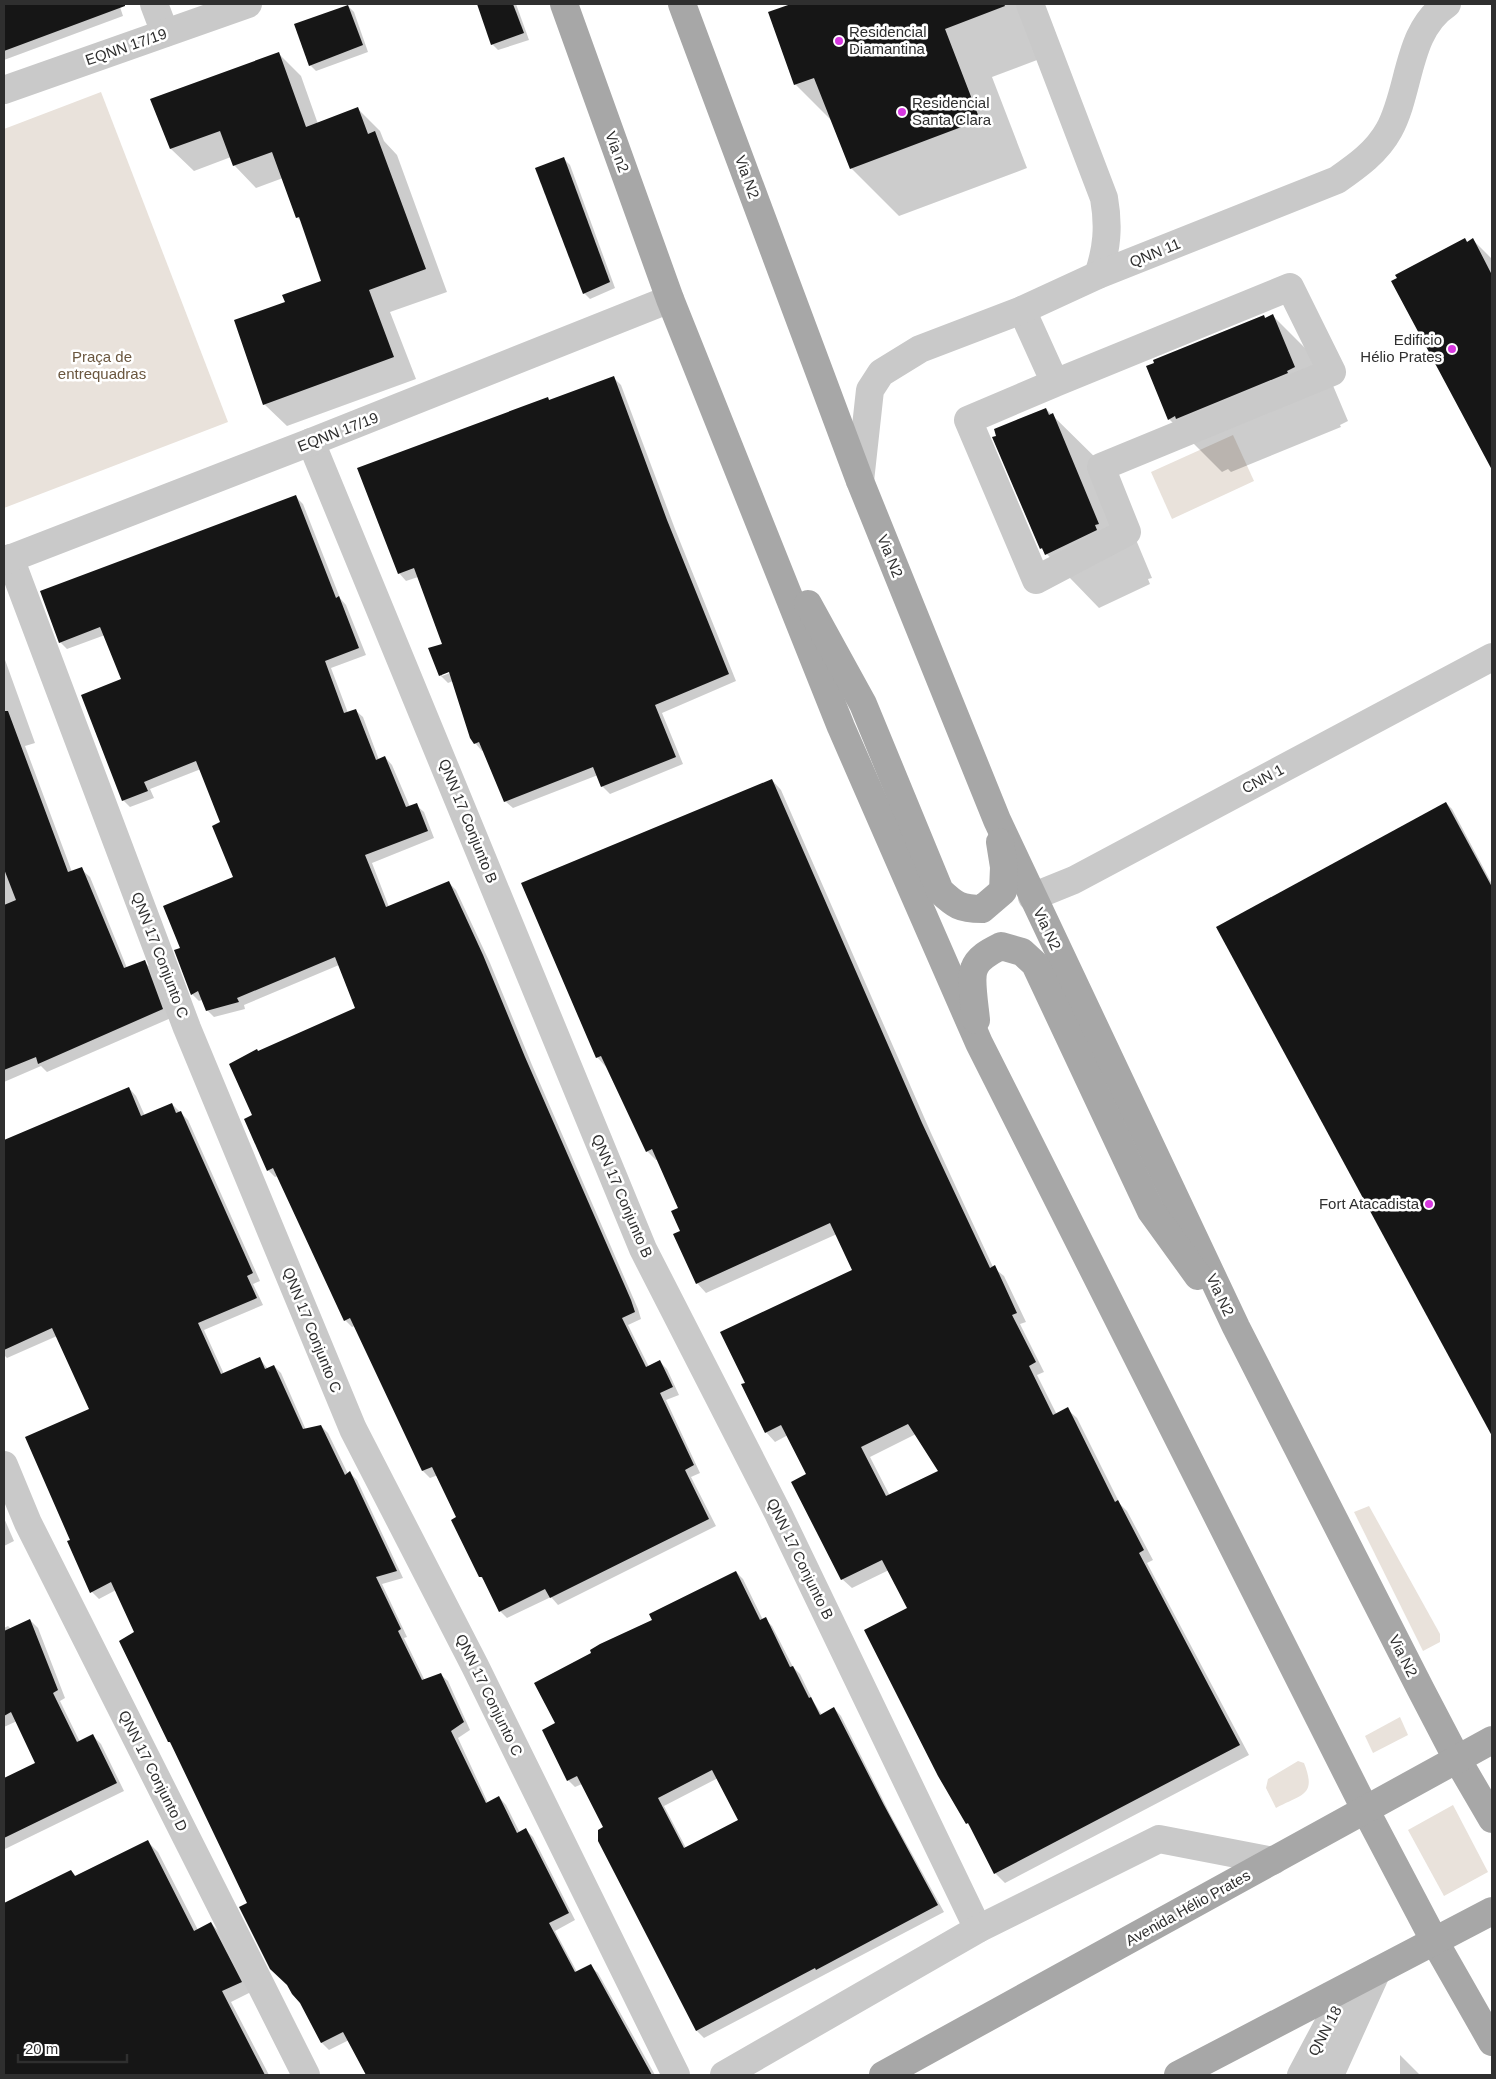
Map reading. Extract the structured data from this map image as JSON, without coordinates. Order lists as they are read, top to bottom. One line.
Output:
{"streets":{"main road":["Via n2","Via N2","Avenida Hélio Prates"],"street":["EQNN 17/19","QNN 11","CNN 1","QNN 17 Conjunto B","QNN 17 Conjunto C","QNN 17 Conjunto D","QNN 18"]},"crossings":[["EQNN 17/19","Via n2"],["EQNN 17/19","QNN 17 Conjunto B"],["EQNN 17/19","QNN 17 Conjunto C"],["Via N2","QNN 11"],["Via N2","CNN 1"],["Via N2","Avenida Hélio Prates"]],"parks":["Praça de entrequadras"],"places":["Residencial Diamantina","Residencial Santa Clara","Edificio Hélio Prates","Fort Atacadista"],"scale_bar":"20 m"}
